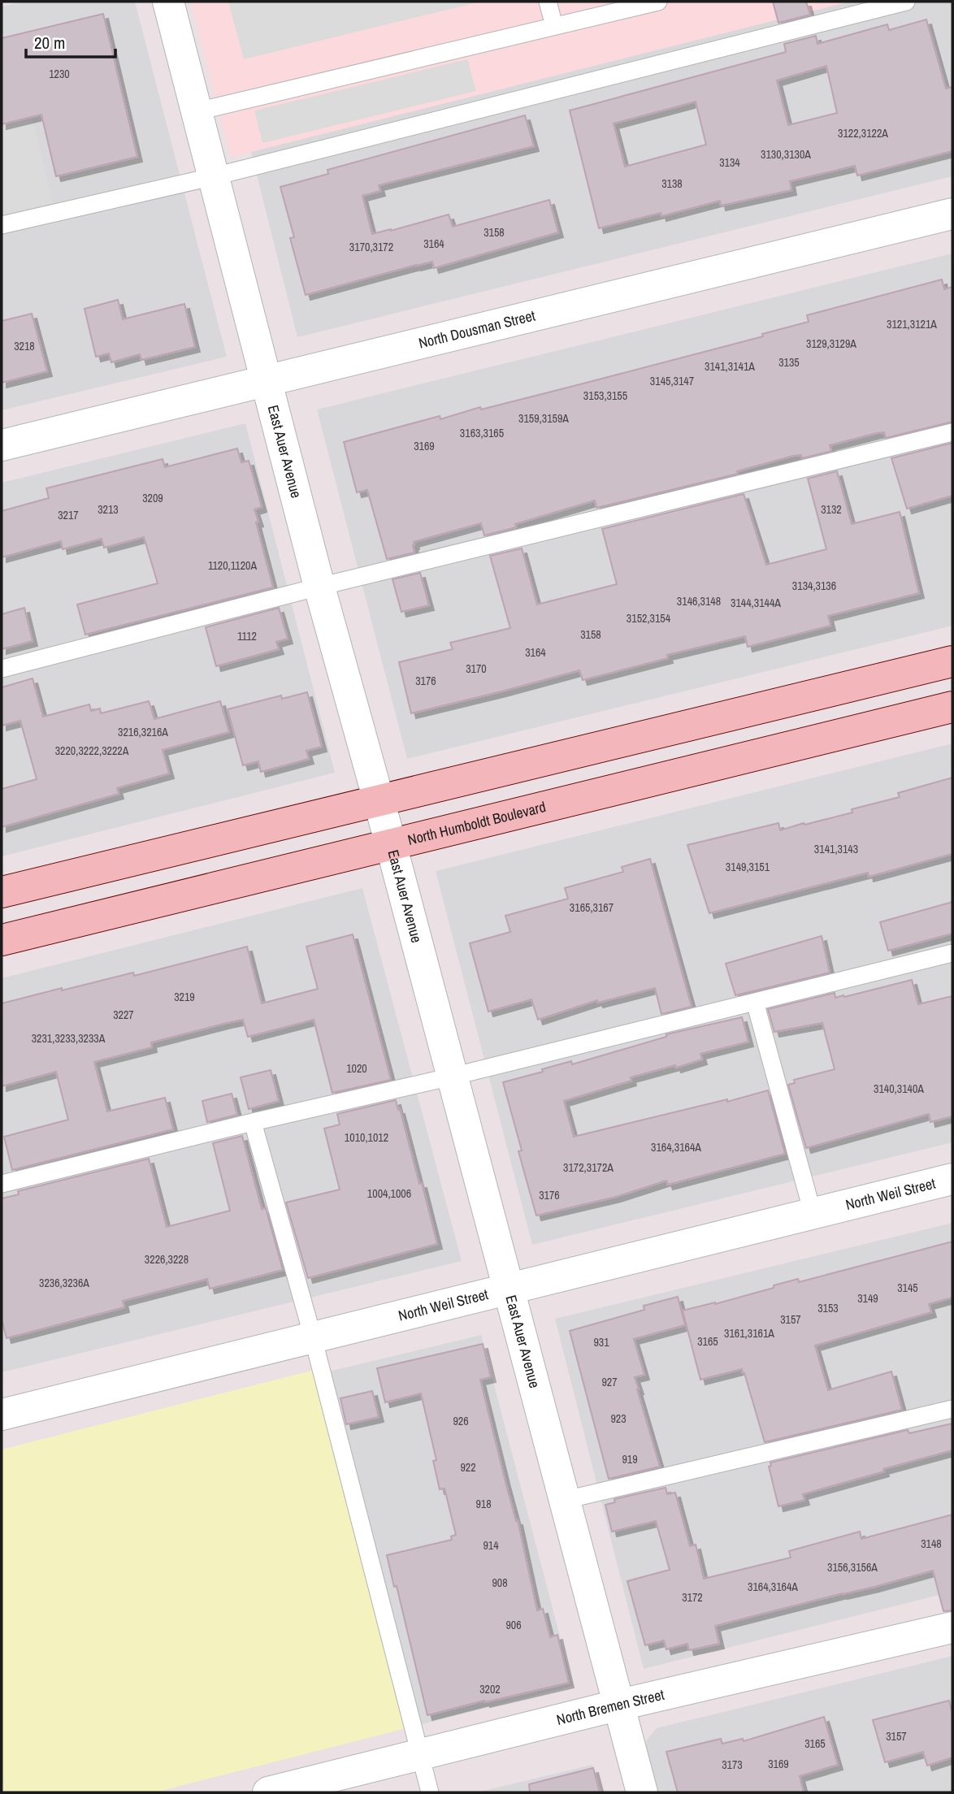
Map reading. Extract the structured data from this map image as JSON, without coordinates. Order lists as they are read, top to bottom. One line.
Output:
{"streets":{"main road":["North Humboldt Boulevard"],"street":["North Dousman Street","East Auer Avenue","North Weil Street","North Bremen Street"]},"crossings":[["North Dousman Street","East Auer Avenue"],["East Auer Avenue","North Humboldt Boulevard"],["East Auer Avenue","North Weil Street"],["East Auer Avenue","North Bremen Street"]],"house_numbers":["1230","3122,3122A","3130,3130A","3134","3138","3158","3164","3170,3172","3121,3121A","3129,3129A","3218","3135","3141,3141A","3145,3147","3153,3155","3159,3159A","3163,3165","3169","3209","3213","3132","3217","1120,1120A","3134,3136","3146,3148","3144,3144A","3152,3154","3158","1112","3164","3170","3176","3216,3216A","3220,3222,3222A","3141,3143","3149,3151","3165,3167","3219","3227","3231,3233,3233A","1020","3140,3140A","1010,1012","3164,3164A","3172,3172A","1004,1006","3176","3226,3228","3236,3236A","3145","3149","3153","3157","3161,3161A","3165","931","927","923","926","919","922","918","3148","914","3156,3156A","908","3164,3164A","3172","906","3202","3157","3165","3169","3173"],"scale_bar":"20 m"}
